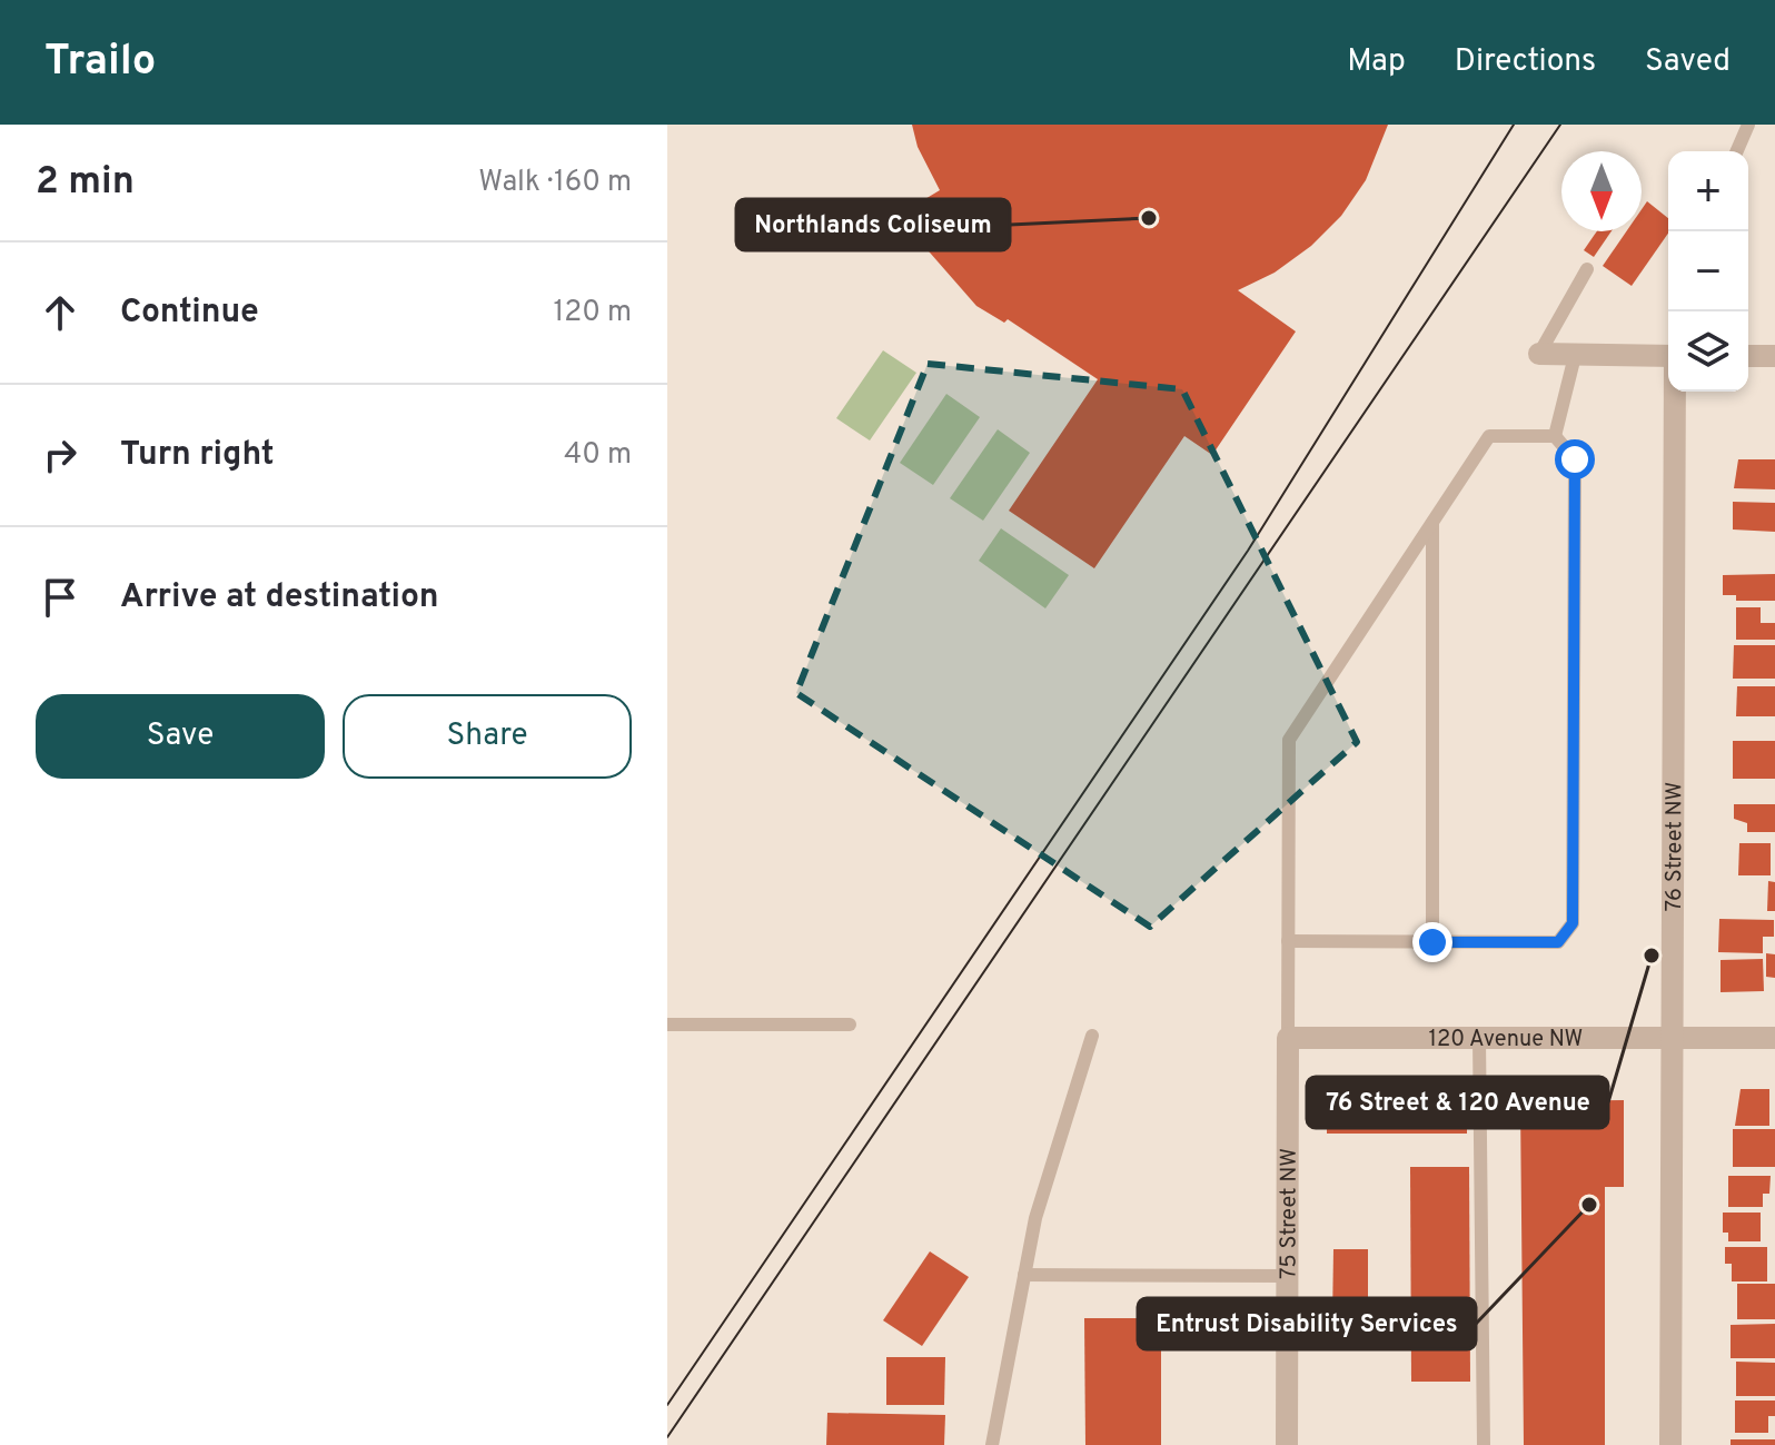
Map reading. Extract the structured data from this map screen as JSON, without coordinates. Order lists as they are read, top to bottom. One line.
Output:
{"streets":{"street":["76 Street NW","120 Avenue NW","75 Street NW"]},"crossings":[["76 Street NW","120 Avenue NW"],["120 Avenue NW","75 Street NW"]],"places":["Northlands Coliseum","76 Street & 120 Avenue","Entrust Disability Services"],"north":"bottom","page":{"header":"Trailo","nav":["Map","Directions","Saved"],"heading":["2 min","Walk · 160 m"],"map_buttons":["+","−"],"list":[["Continue","120 m"],["Turn right","40 m"],"Arrive at destination"],"buttons":["Save","Share"]}}
